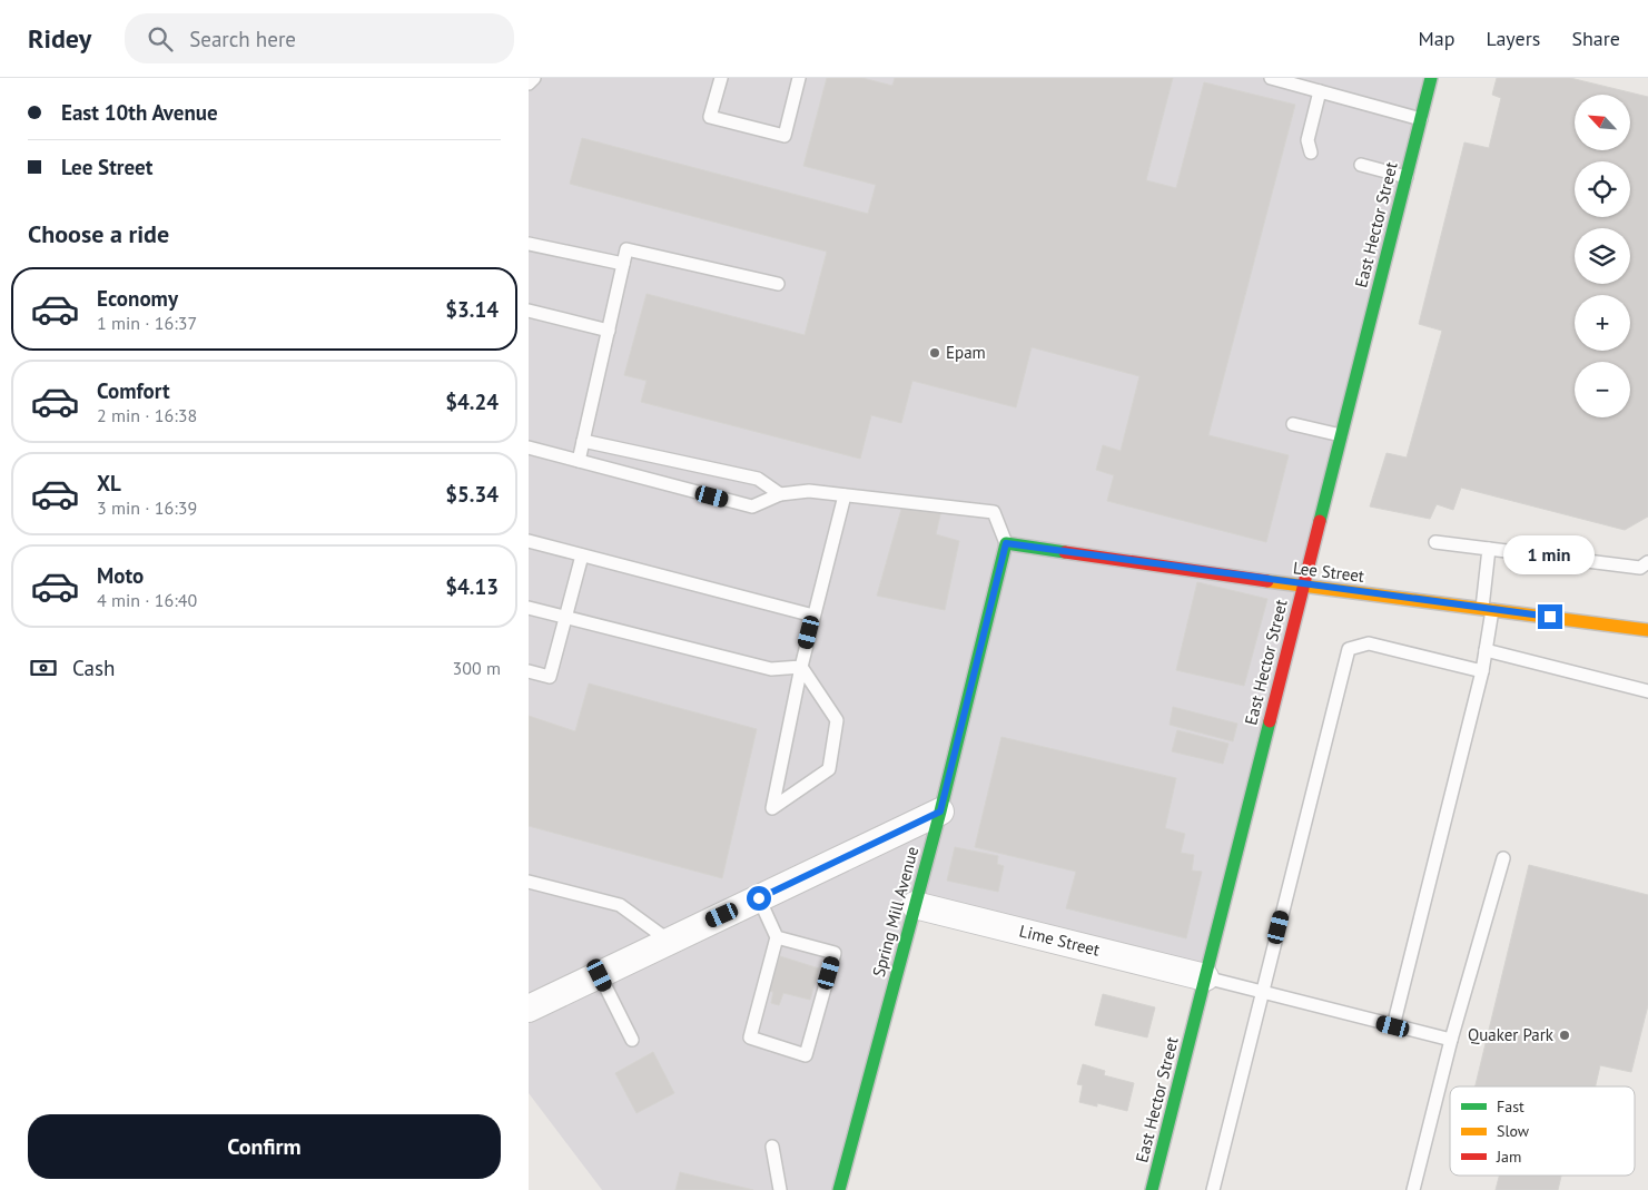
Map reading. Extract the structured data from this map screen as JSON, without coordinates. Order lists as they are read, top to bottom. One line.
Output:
{"streets":{"street":["East Hector Street","Lee Street","Spring Mill Avenue","Lime Street"]},"crossings":[["East Hector Street","Lee Street"],["East Hector Street","Lime Street"],["Lee Street","Spring Mill Avenue"],["Spring Mill Avenue","Lime Street"]],"places":["Epam","Quaker Park"],"legend":["Fast","Slow","Jam"],"north":"top left","page":{"header":"Ridey","search":"Search here","nav":["Map","Layers","Share"],"banner":["East 10th Avenue","Lee Street"],"map_buttons":["+","−"],"heading":"Choose a ride","list":[{"name":"Economy","note":"1 min · 16:37","value":"$3.14"},{"name":"Comfort","note":"2 min · 16:38","value":"$4.24"},{"name":"XL","note":"3 min · 16:39","value":"$5.34"},{"name":"Moto","note":"4 min · 16:40","value":"$4.13"}],"bubble":"1 min","pay":["Cash","300 m"],"buttons":"Confirm"}}
